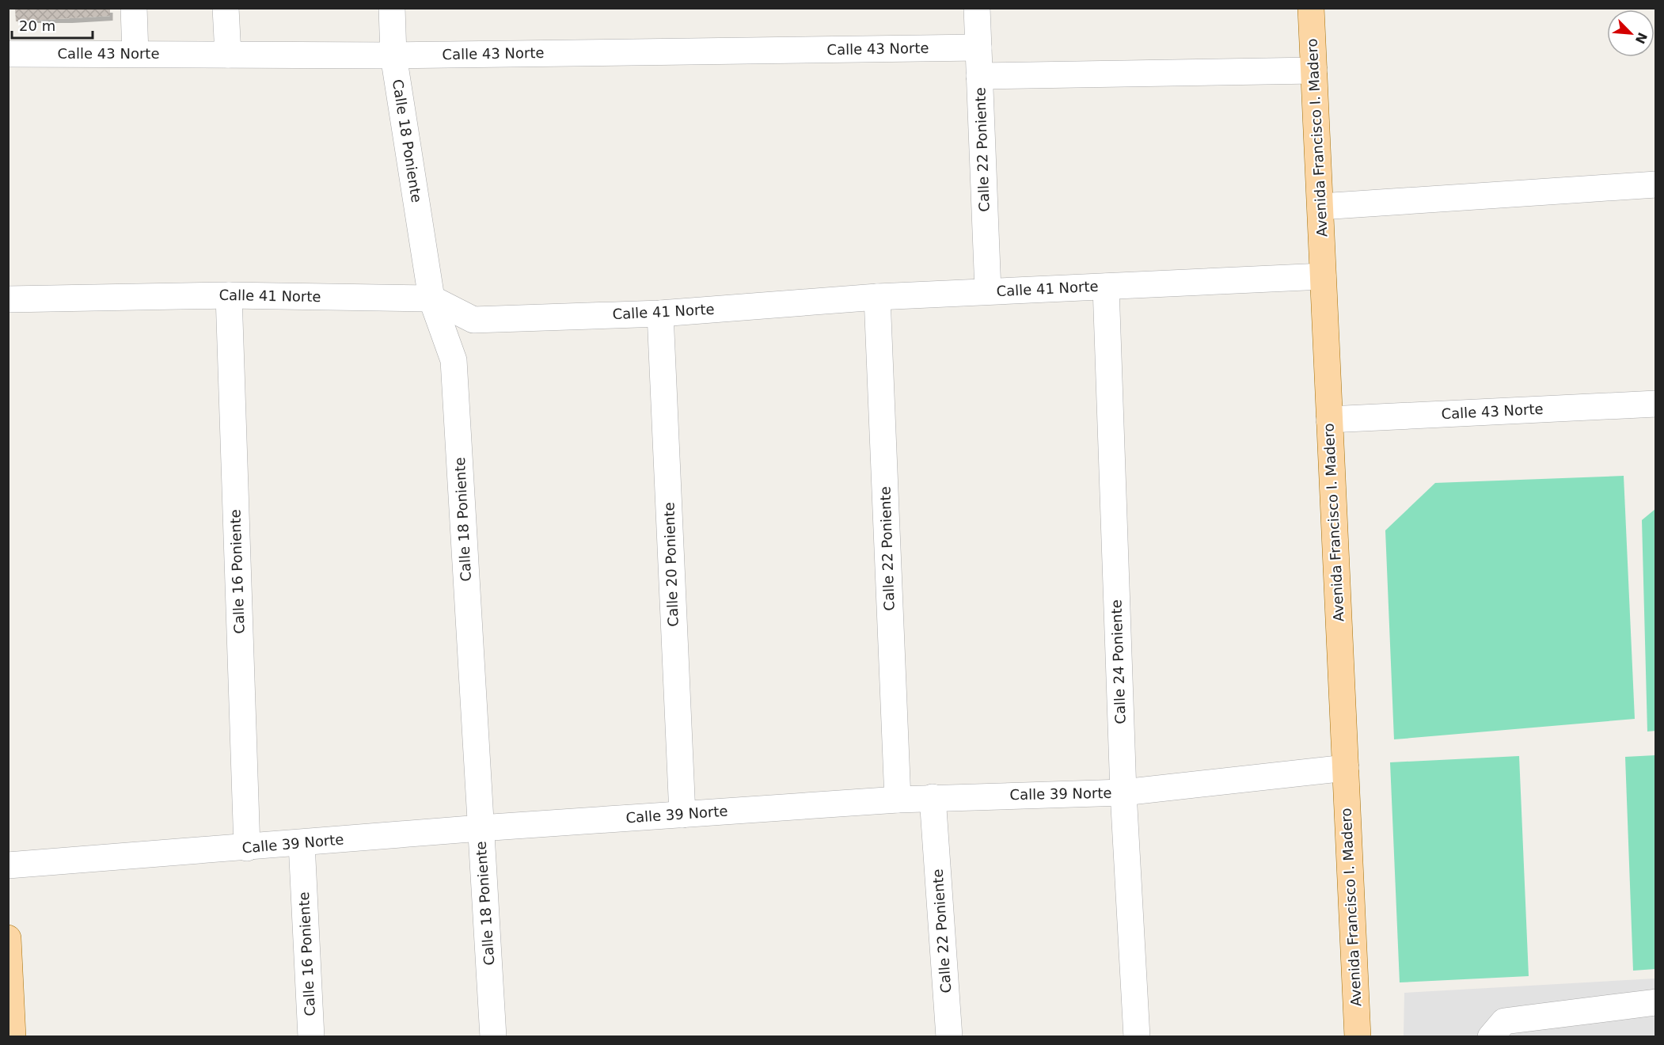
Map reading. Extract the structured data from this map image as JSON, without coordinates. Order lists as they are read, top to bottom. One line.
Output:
{"streets":{"main road":["Avenida Francisco I. Madero"],"street":["Calle 43 Norte","Calle 18 Poniente","Calle 22 Poniente","Calle 41 Norte","Calle 20 Poniente","Calle 16 Poniente","Calle 24 Poniente","Calle 39 Norte"]},"crossings":[["Calle 43 Norte","Avenida Francisco I. Madero"],["Calle 43 Norte","Calle 18 Poniente"],["Calle 43 Norte","Calle 22 Poniente"],["Avenida Francisco I. Madero","Calle 41 Norte"],["Avenida Francisco I. Madero","Calle 39 Norte"],["Calle 18 Poniente","Calle 41 Norte"],["Calle 18 Poniente","Calle 39 Norte"],["Calle 22 Poniente","Calle 41 Norte"],["Calle 22 Poniente","Calle 39 Norte"],["Calle 41 Norte","Calle 20 Poniente"],["Calle 41 Norte","Calle 16 Poniente"],["Calle 41 Norte","Calle 24 Poniente"],["Calle 20 Poniente","Calle 39 Norte"],["Calle 16 Poniente","Calle 39 Norte"],["Calle 24 Poniente","Calle 39 Norte"]],"scale_bar":"20 m","north":"bottom right"}
